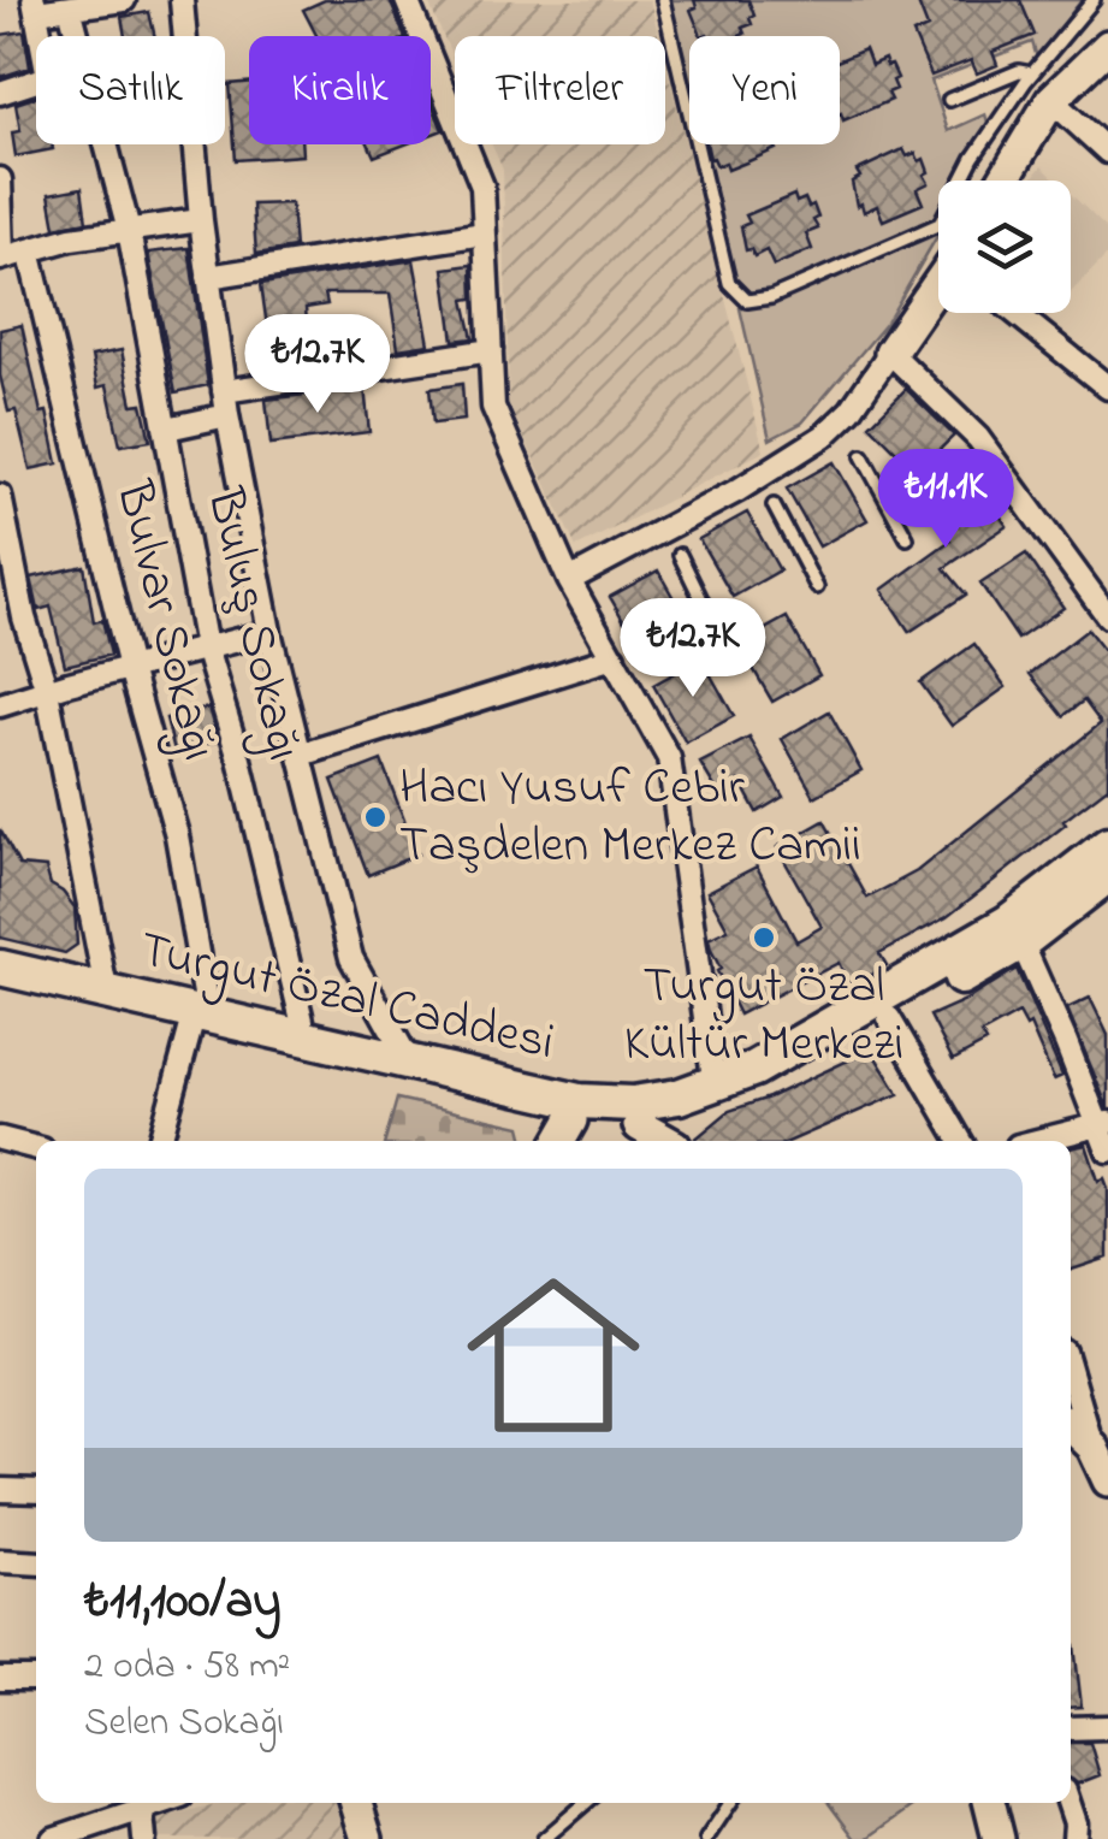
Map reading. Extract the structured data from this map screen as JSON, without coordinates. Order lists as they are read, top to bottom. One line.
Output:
{"streets":{"main road":["Turgut Özal Caddesi"],"street":["Bulvar Sokağı","Buluş Sokağı"]},"crossings":[["Bulvar Sokağı","Turgut Özal Caddesi"],["Buluş Sokağı","Turgut Özal Caddesi"]],"places":["Hacı Yusuf Cebir Taşdelen Merkez Camii","Turgut Özal Kültür Merkezi"],"page":{"chip":["Satılık","Kiralık","Filtreler","Yeni"],"price":["₺12.7K","₺11.1K","₺12.7K"],"list":[{"name":"₺11,100/ay","note":"2 oda · 58 m² · Selen Sokağı"}]}}
